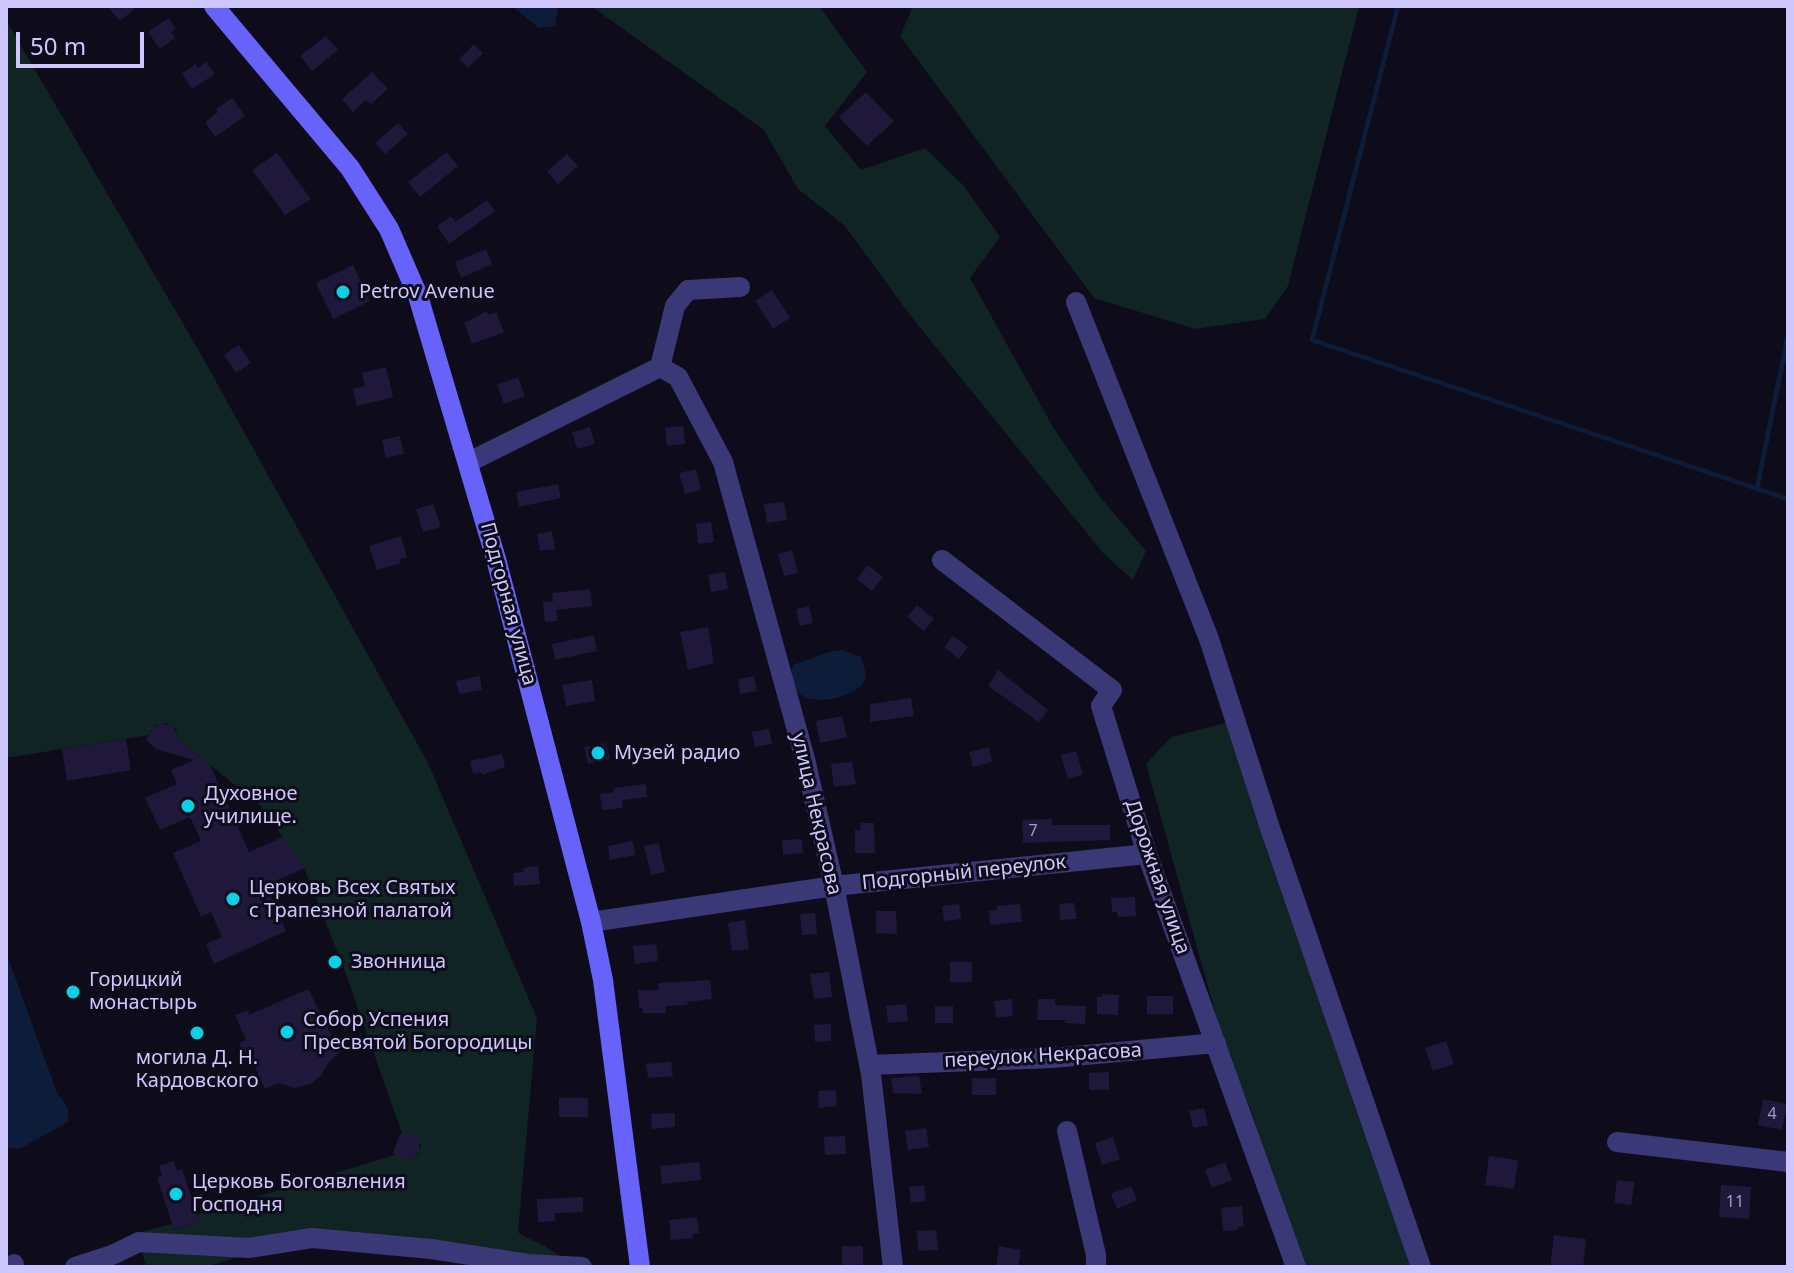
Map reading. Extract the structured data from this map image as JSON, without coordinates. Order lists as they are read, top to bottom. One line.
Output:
{"streets":{"main road":["Подгорная улица"],"street":["улица Некрасова","Подгорный переулок","Дорожная улица","переулок Некрасова"]},"crossings":[["Подгорная улица","Подгорный переулок"],["улица Некрасова","Подгорный переулок"],["улица Некрасова","переулок Некрасова"],["Подгорный переулок","Дорожная улица"],["Дорожная улица","переулок Некрасова"]],"places":["Petrov Avenue","Музей радио","Духовное училище.","Церковь Всех Святых с Трапезной палатой","Звонница","Горицкий монастырь","Собор Успения Пресвятой Богородицы","могила Д. Н. Кардовского","Церковь Богоявления Господня"],"house_numbers":["7","4","11"],"scale_bar":"50 m"}
